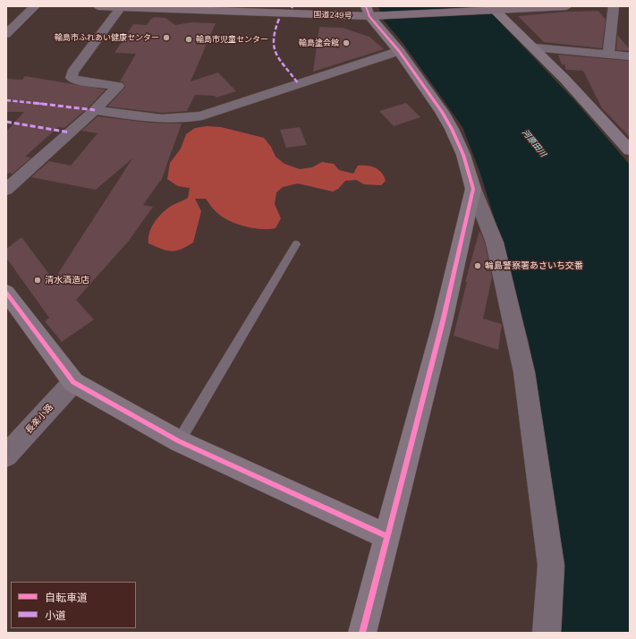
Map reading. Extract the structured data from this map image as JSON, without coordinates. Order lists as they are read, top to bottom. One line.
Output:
{"streets":{"highway":["国道249号"],"street":["長楽小路"]},"water":["河原田川"],"places":["輪島市ふれあい健康センター","輪島市児童センター","輪島塗会館","輪島警察署あさいち交番","清水酒造店"],"legend":["自転車道","小道"]}
